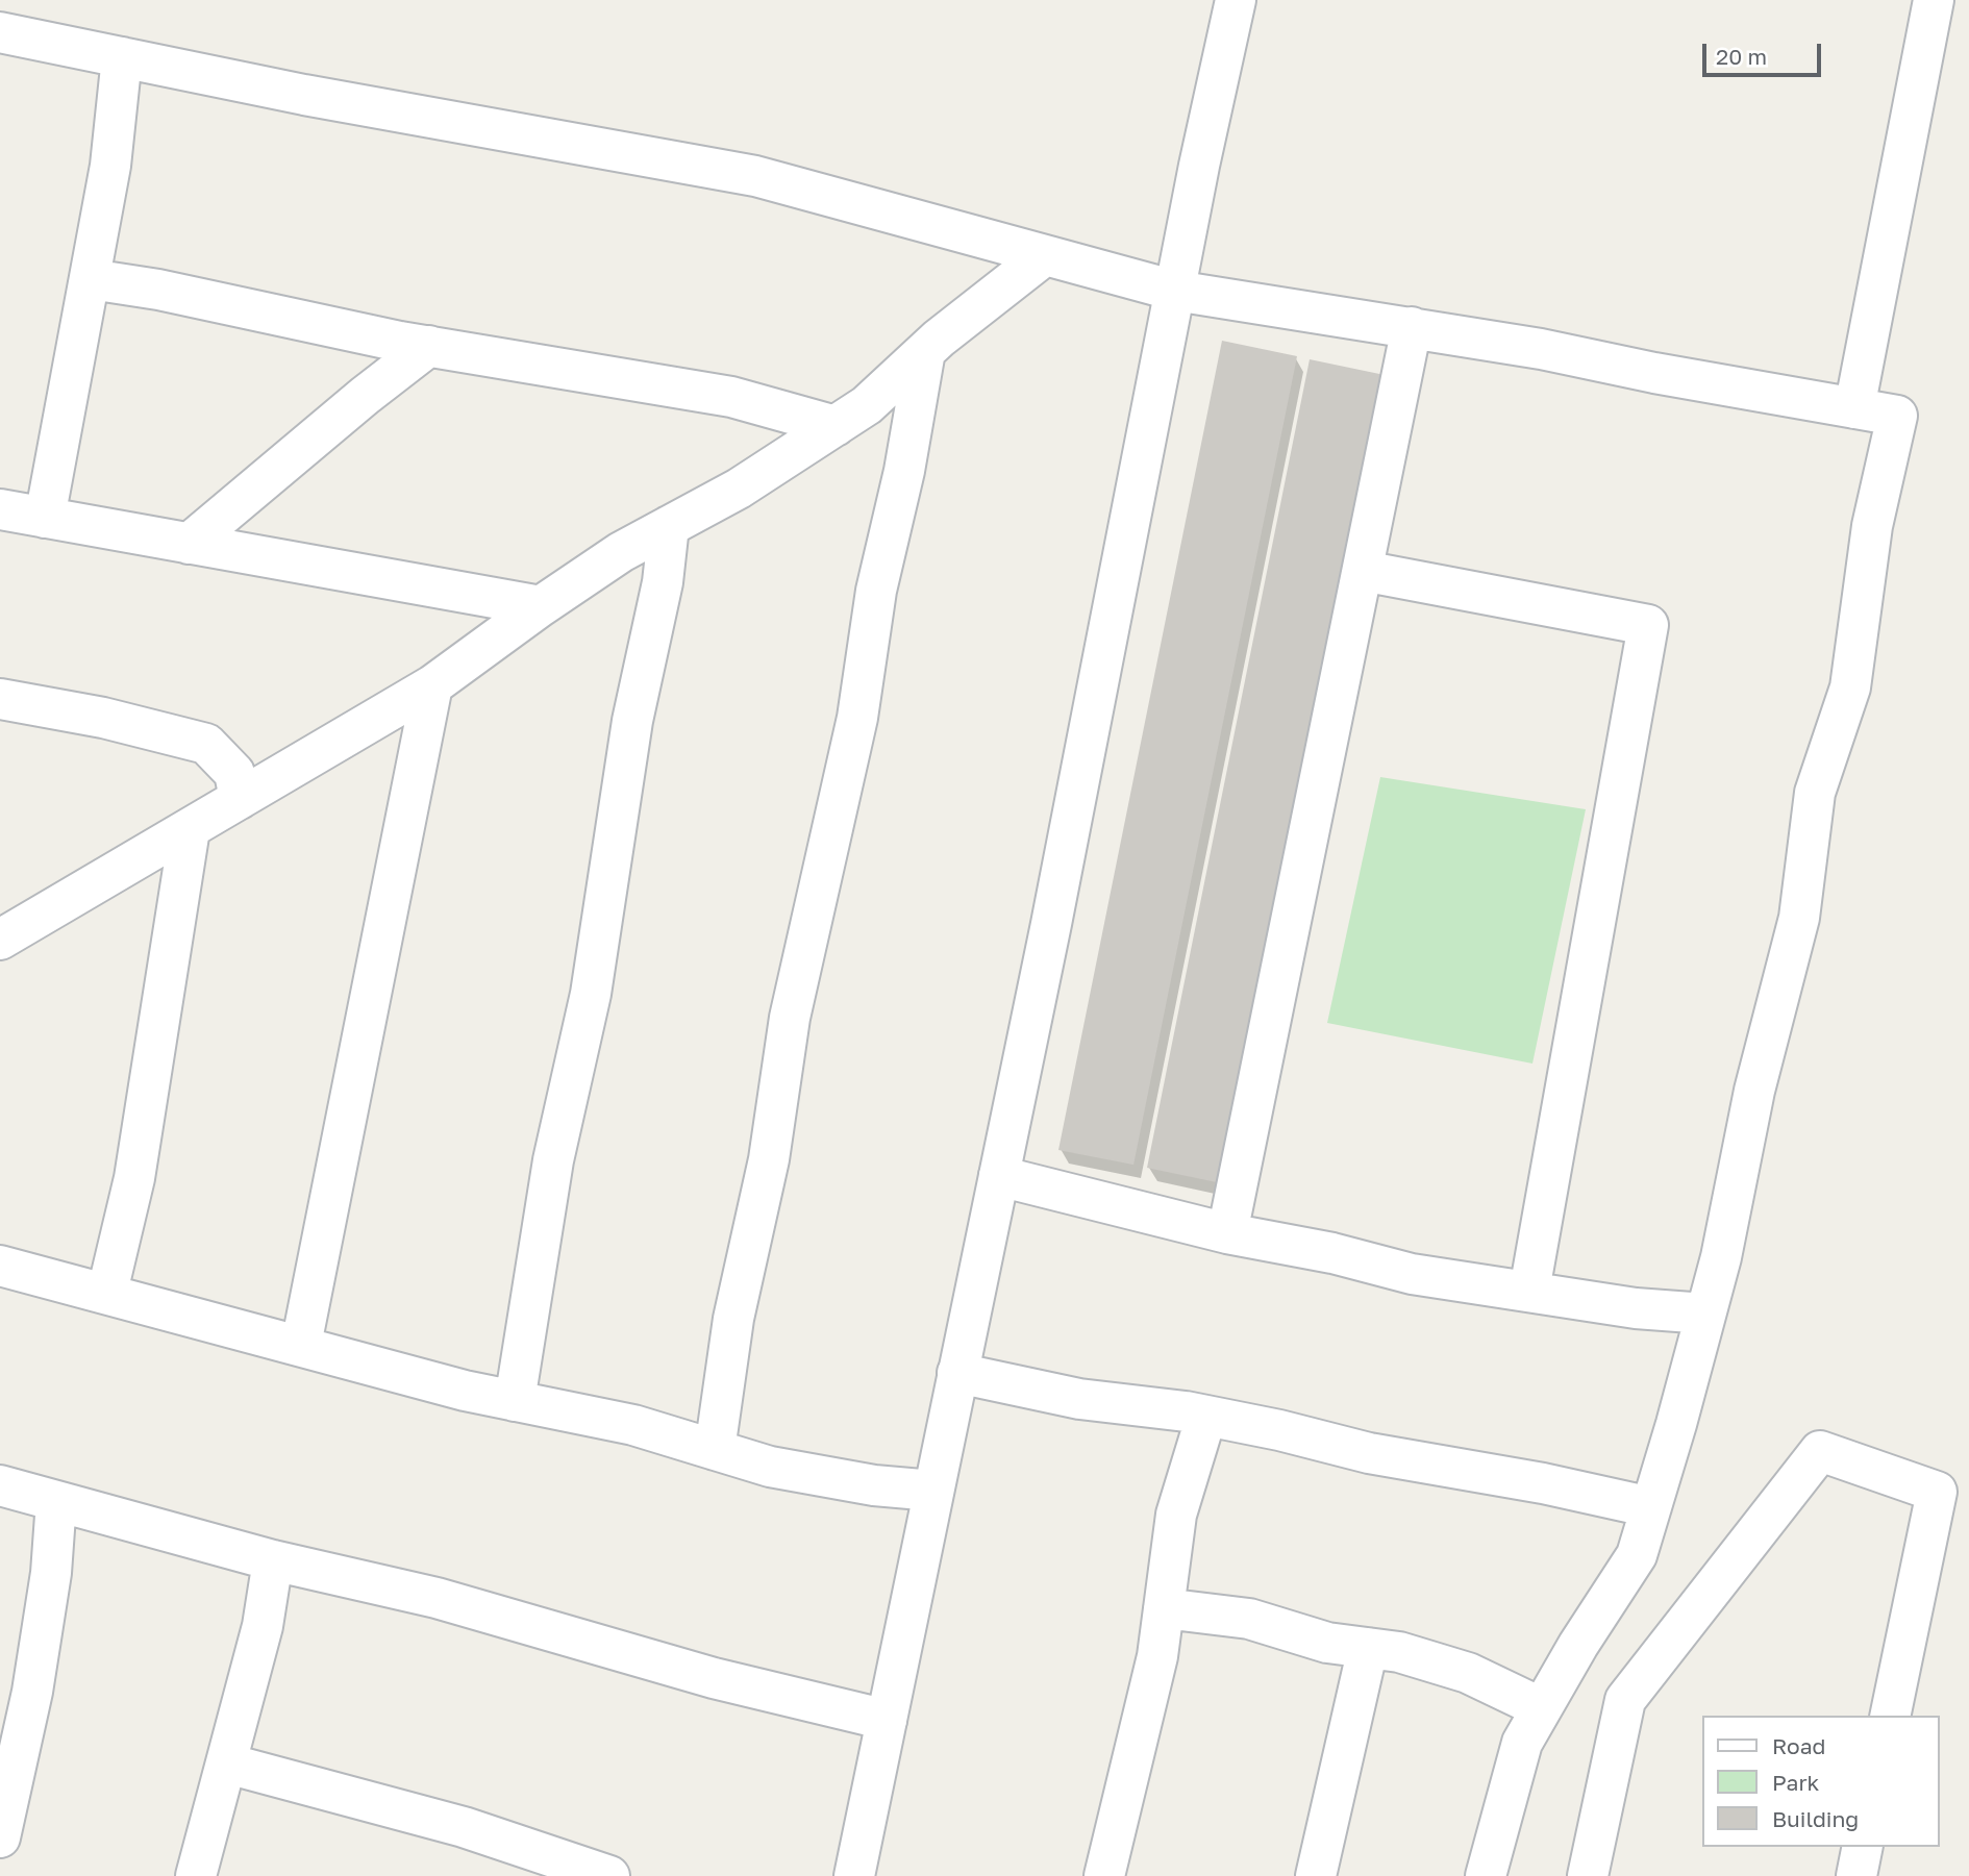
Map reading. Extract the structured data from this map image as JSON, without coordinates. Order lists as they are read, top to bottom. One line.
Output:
{"legend":["Road","Park","Building"],"scale_bar":"20 m"}
